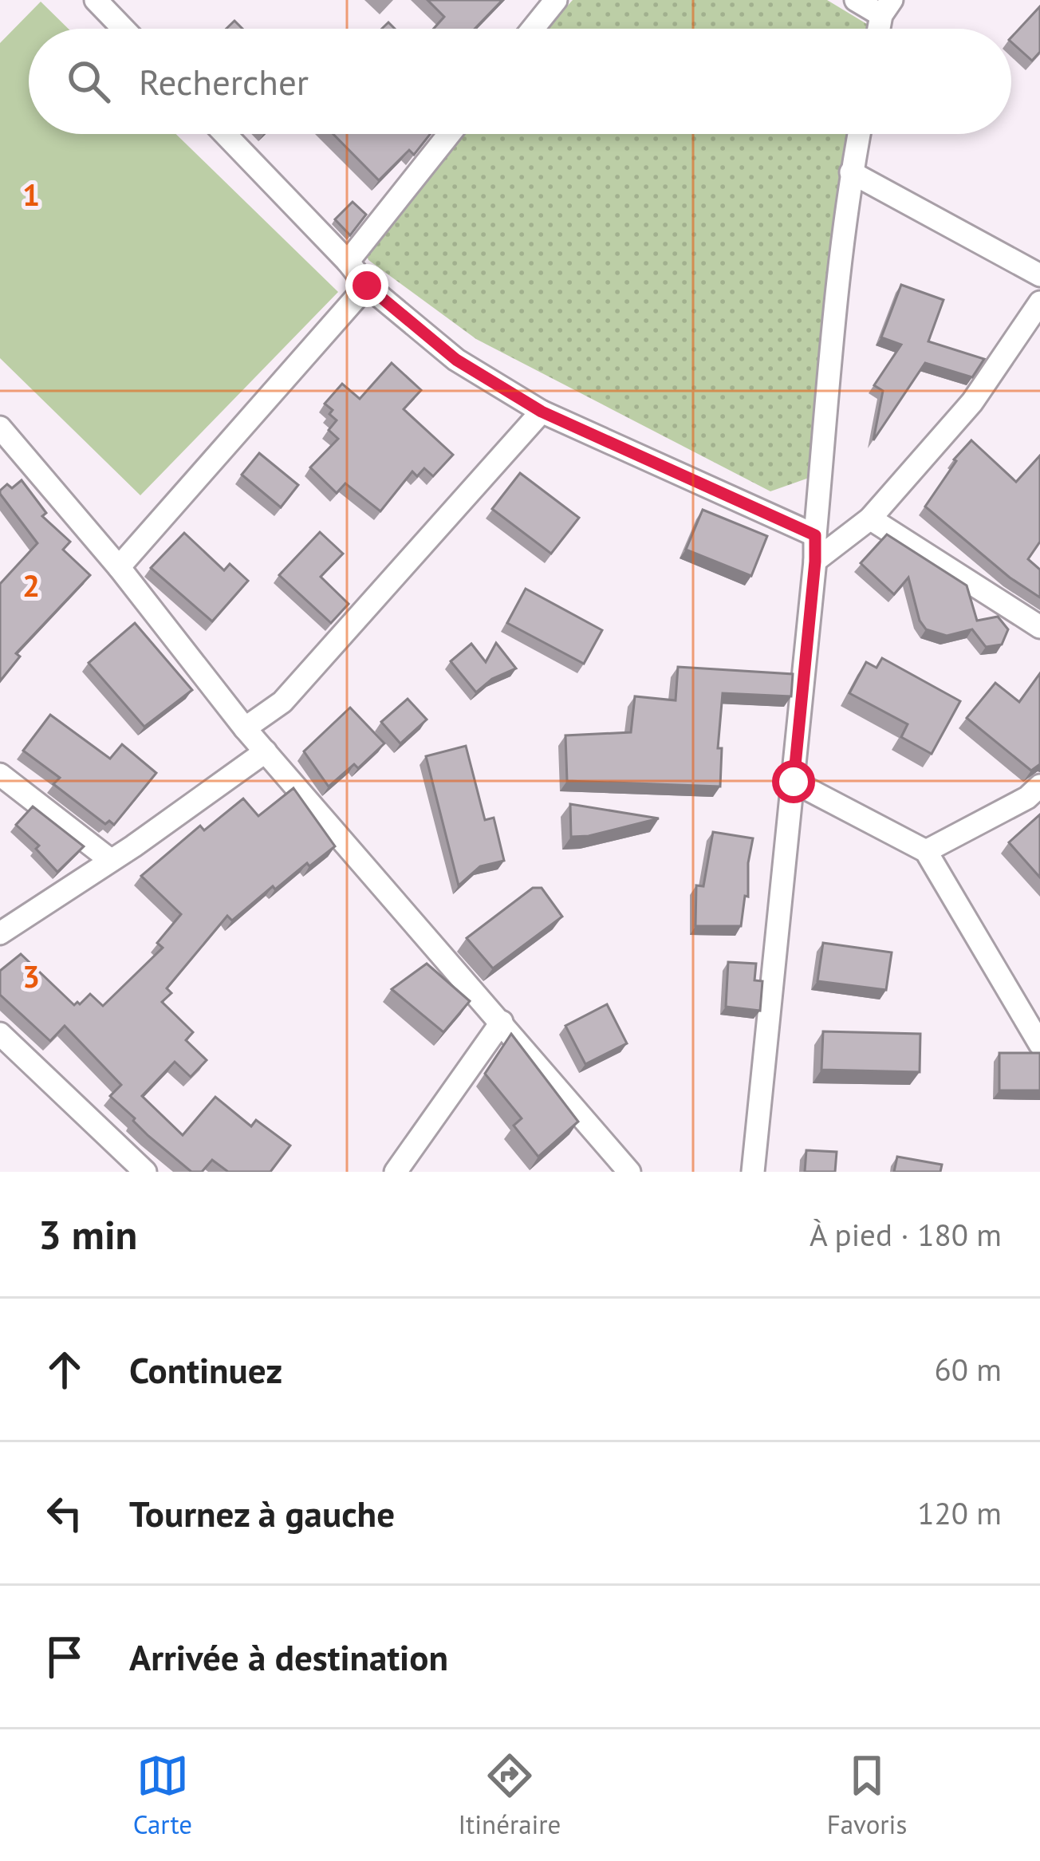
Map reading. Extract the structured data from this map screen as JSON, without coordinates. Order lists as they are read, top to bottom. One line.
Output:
{"page":{"search":"Rechercher","heading":["3 min","À pied · 180 m"],"list":[["Continuez","60 m"],["Tournez à gauche","120 m"],"Arrivée à destination"],"nav":["Carte","Itinéraire","Favoris"]},"grid":{"rows":["1","2","3"]}}
